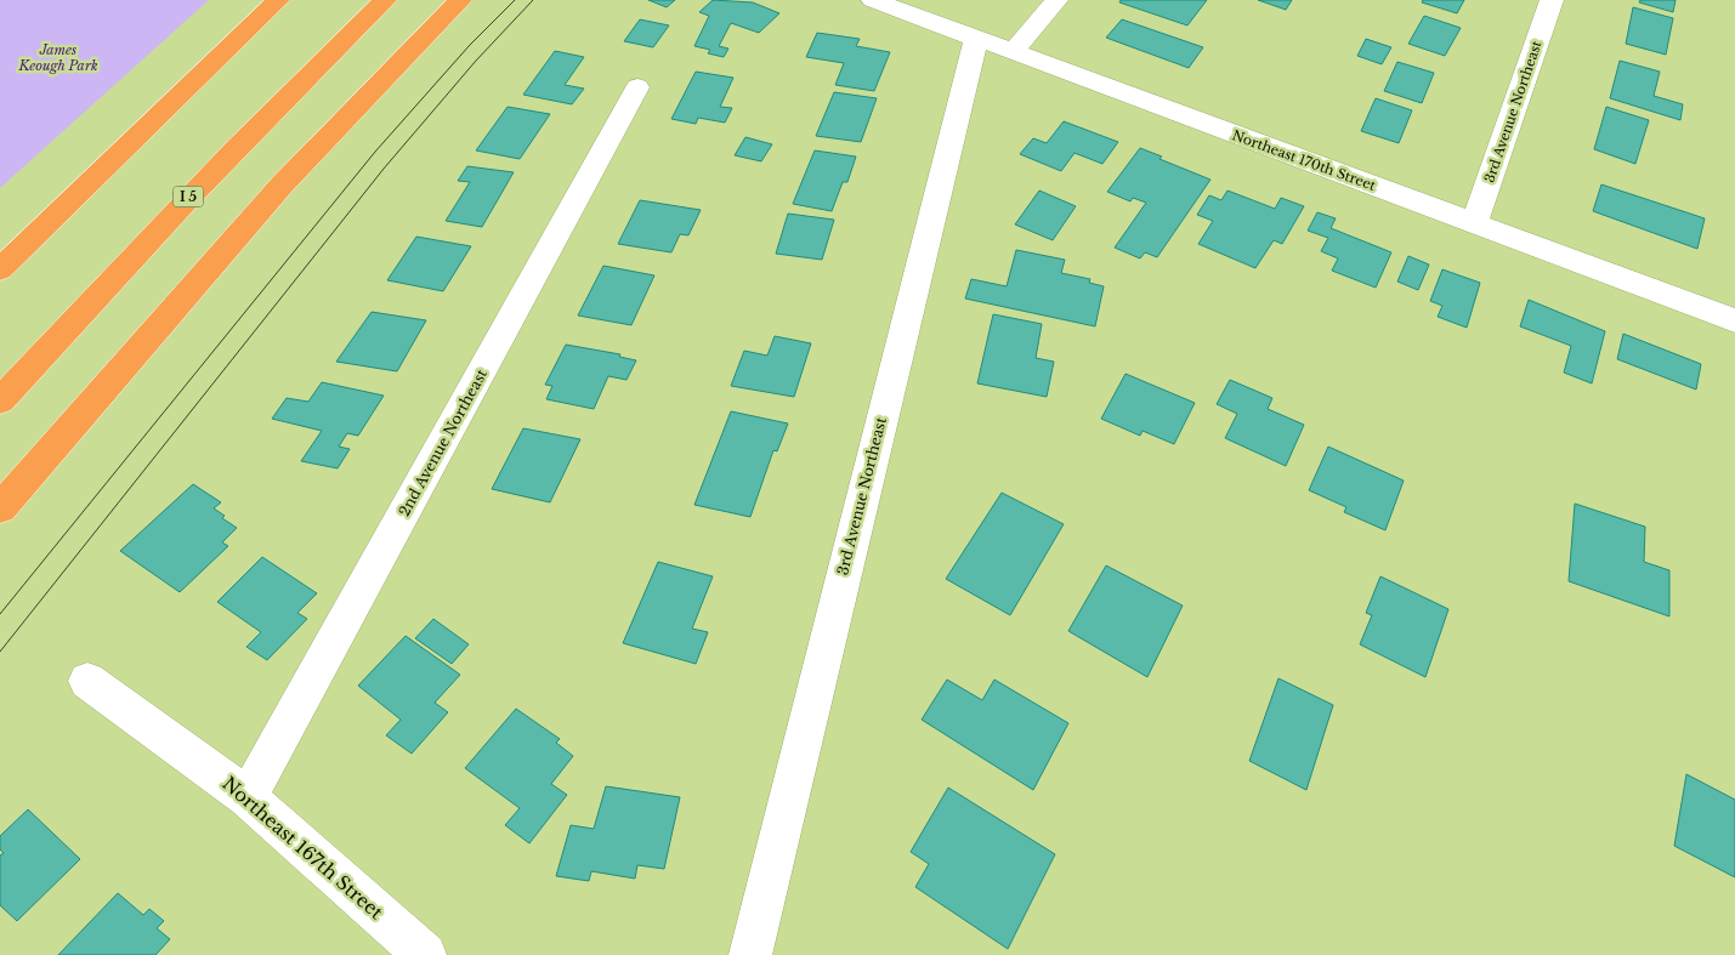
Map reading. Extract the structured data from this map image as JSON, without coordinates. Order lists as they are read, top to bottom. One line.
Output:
{"streets":{"highway":["I 5"],"street":["3rd Avenue Northeast","Northeast 170th Street","2nd Avenue Northeast","Northeast 167th Street"]},"crossings":[["3rd Avenue Northeast","Northeast 170th Street"],["2nd Avenue Northeast","Northeast 167th Street"]],"parks":["James Keough Park"]}
